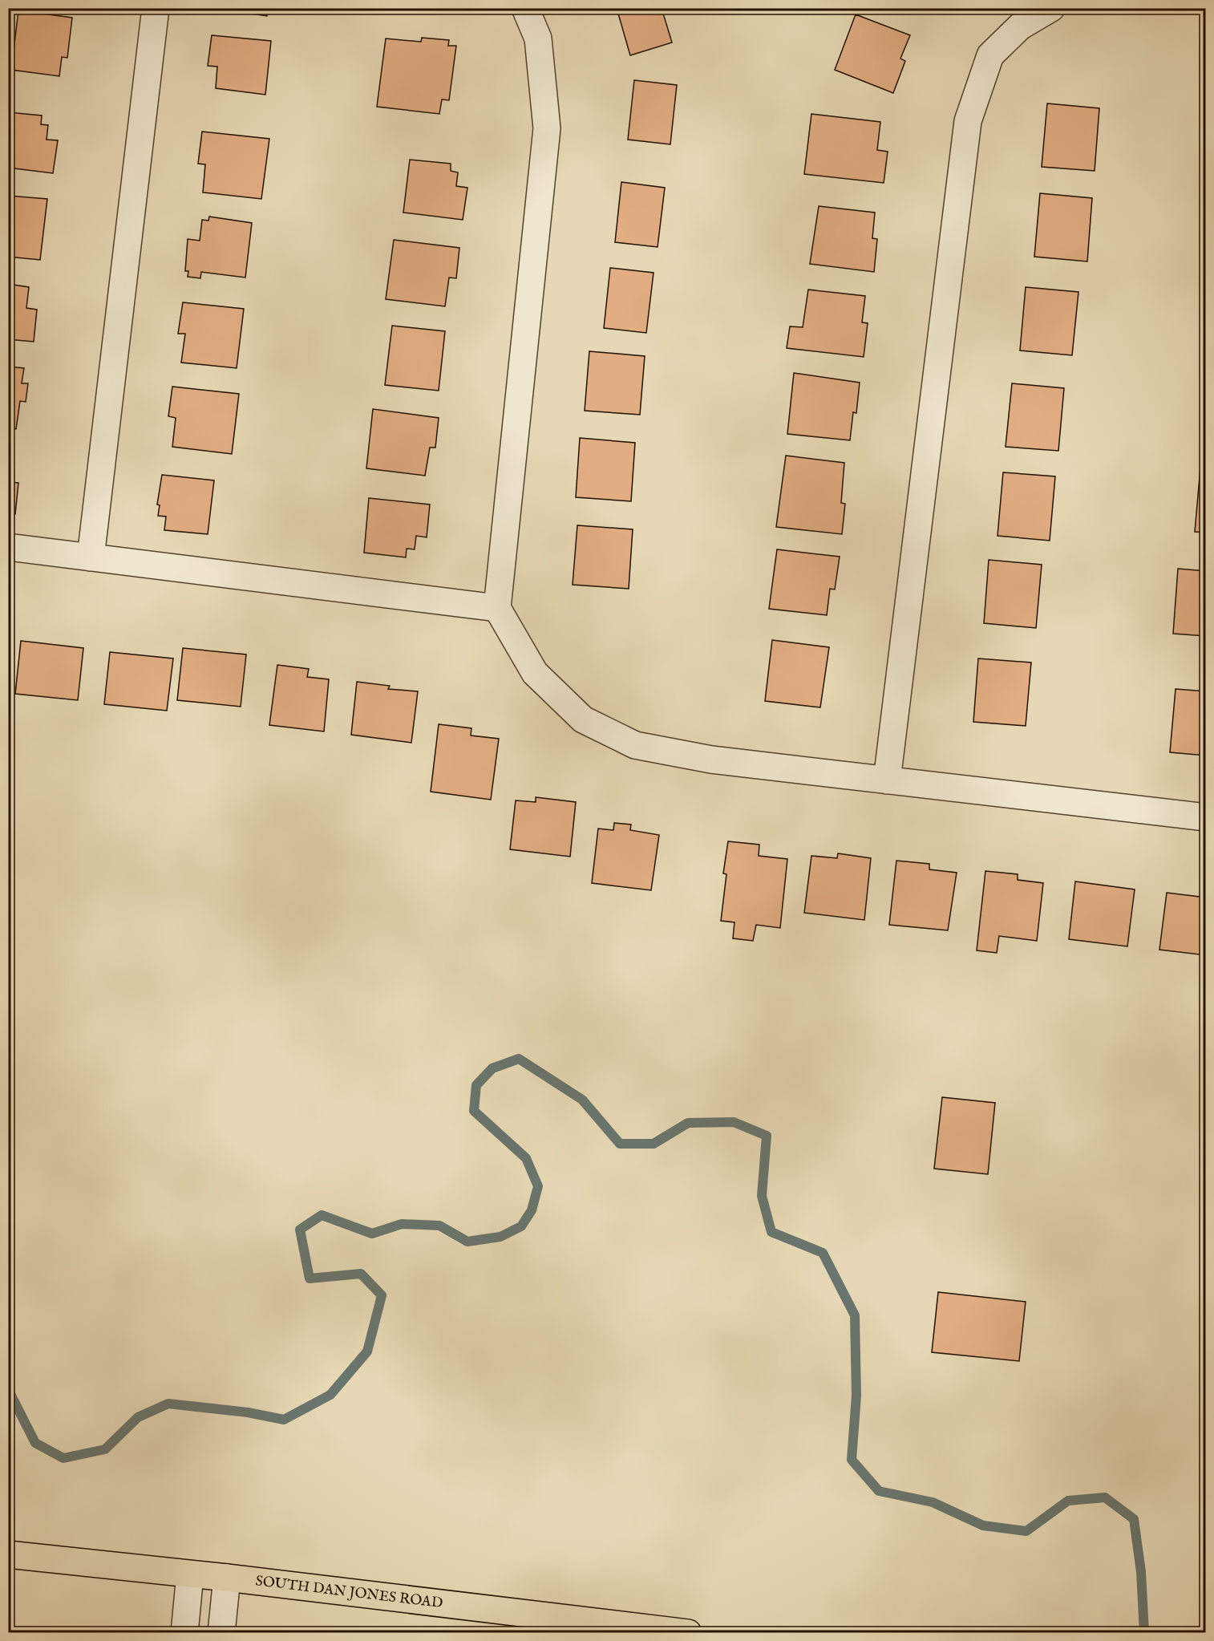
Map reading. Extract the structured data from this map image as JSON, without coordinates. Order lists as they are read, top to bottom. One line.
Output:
{"streets":{"main road":["SOUTH DAN JONES ROAD"]}}
